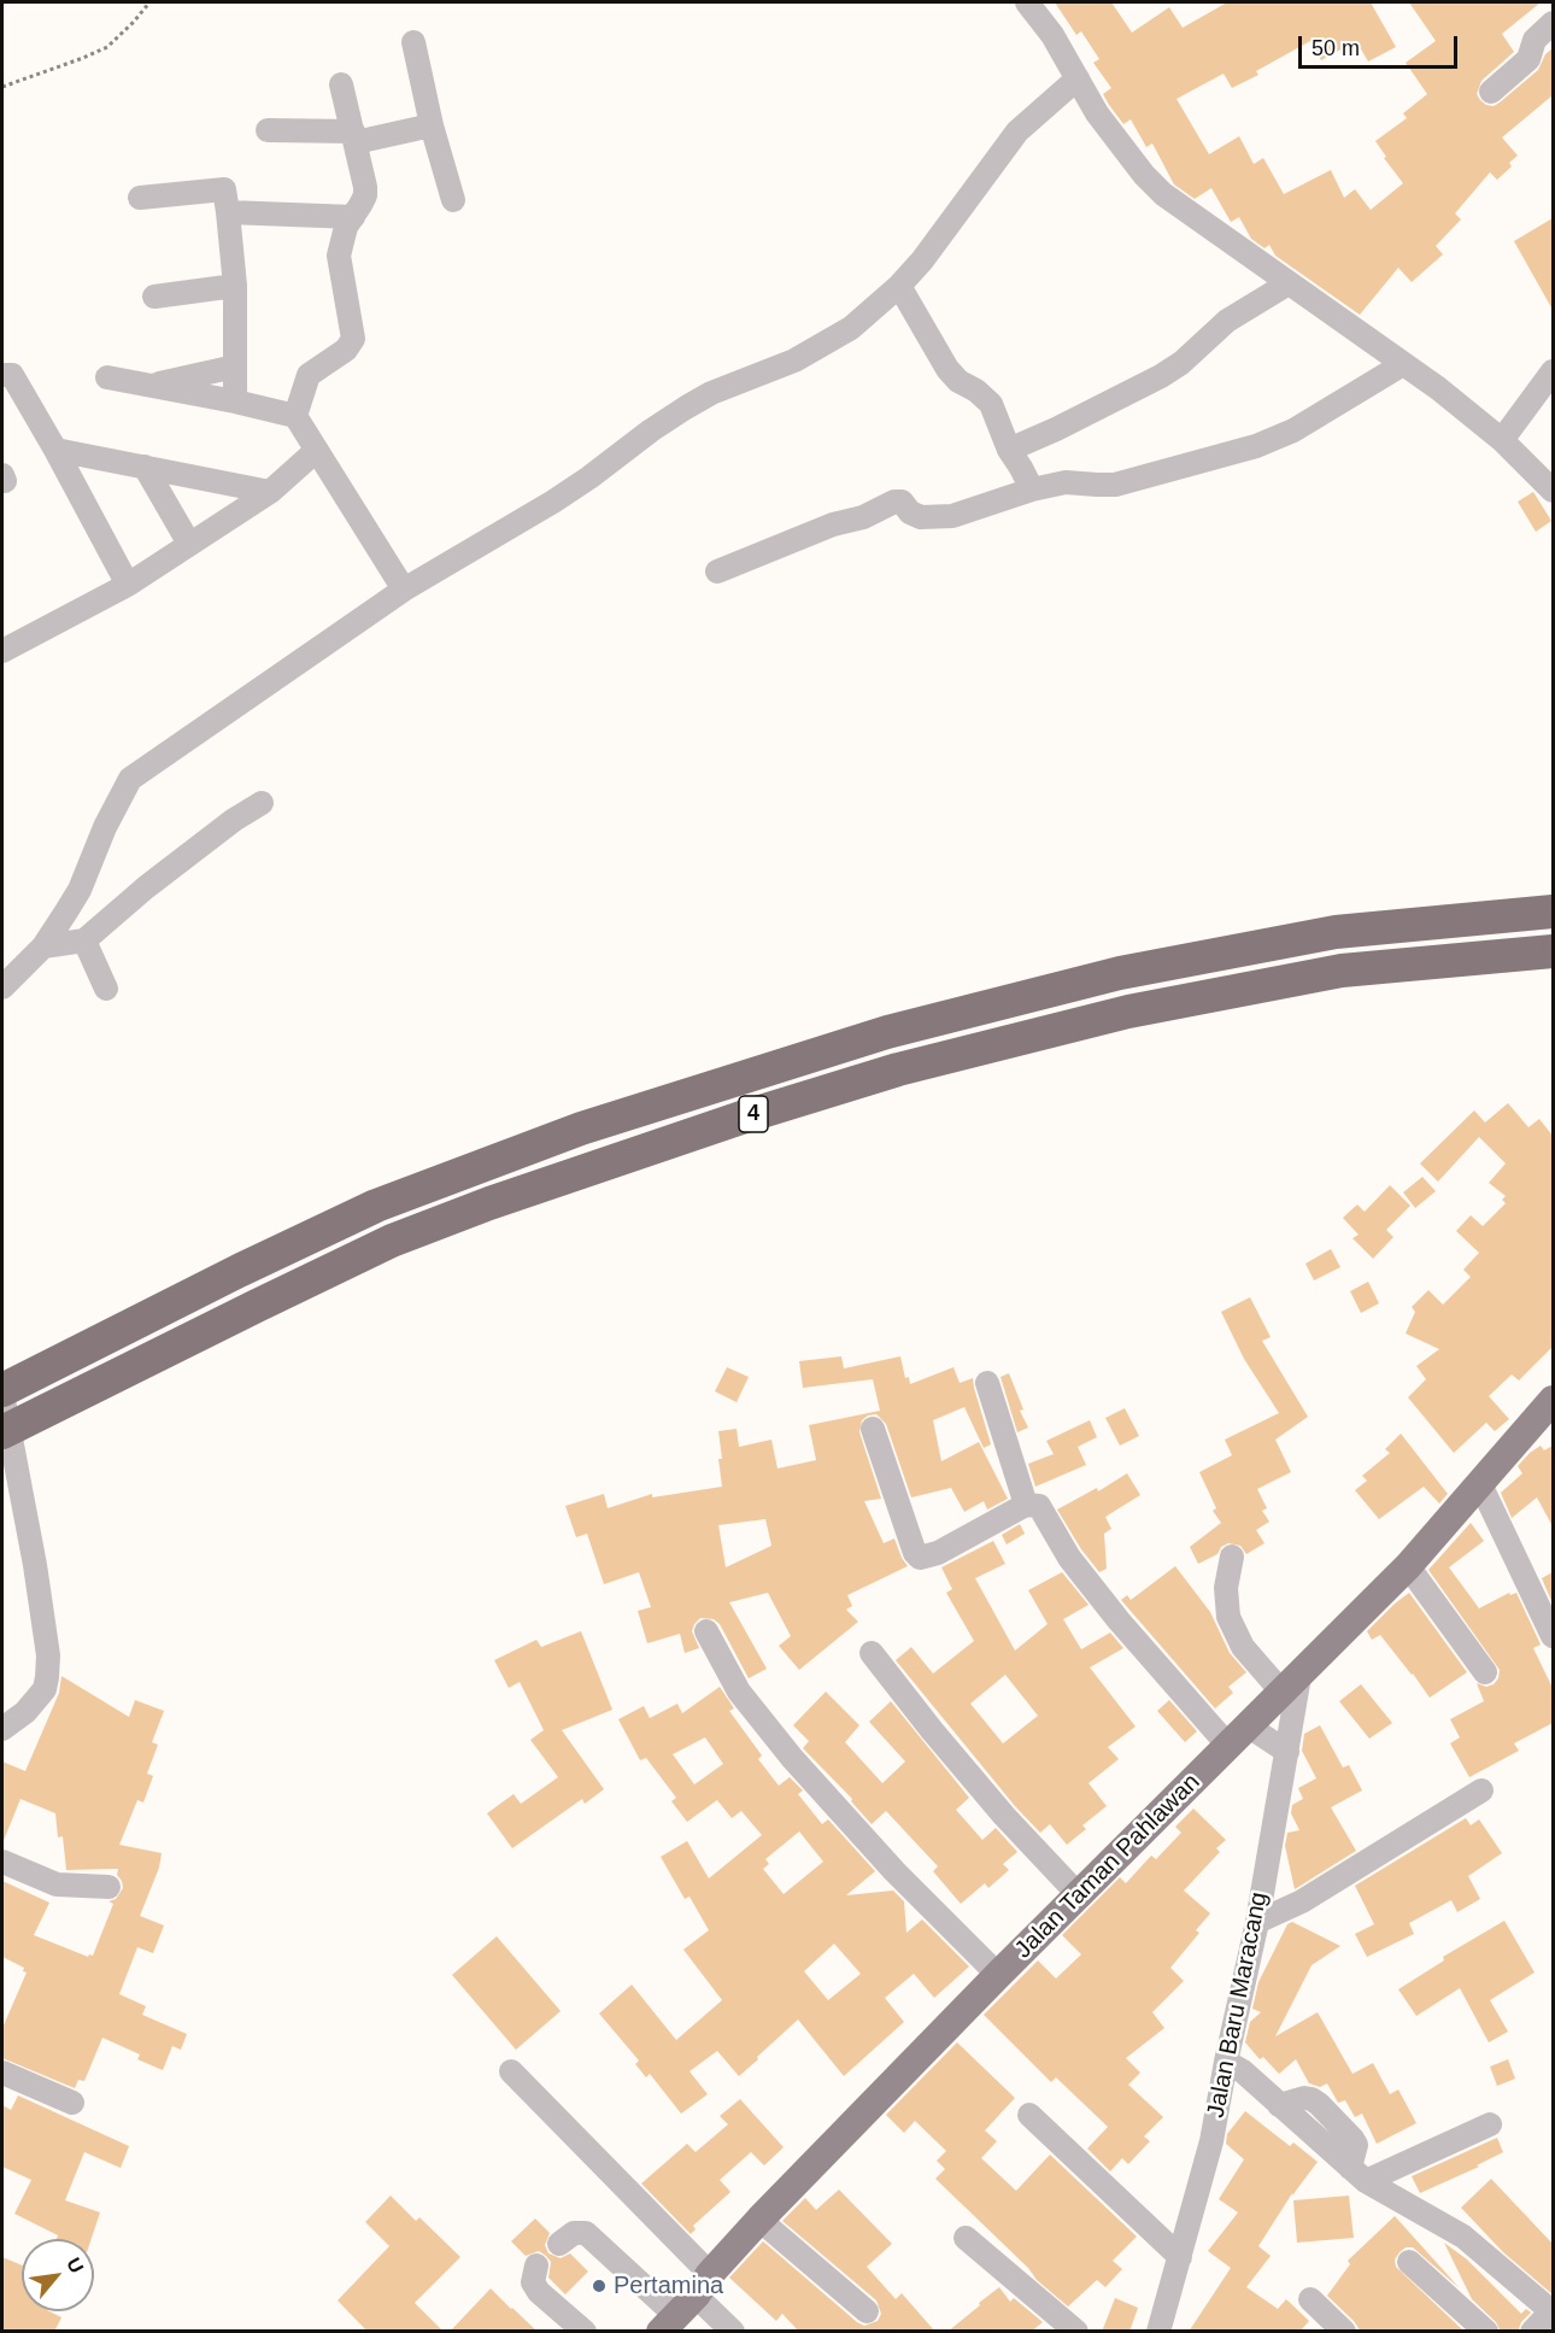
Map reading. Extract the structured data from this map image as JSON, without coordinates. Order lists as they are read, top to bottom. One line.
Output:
{"streets":{"highway":["4"],"main road":["Jalan Taman Pahlawan"],"street":["Jalan Baru Maracang"]},"crossings":[["Jalan Taman Pahlawan","Jalan Baru Maracang"]],"places":["Pertamina"],"scale_bar":"50 m","north":"top right"}
